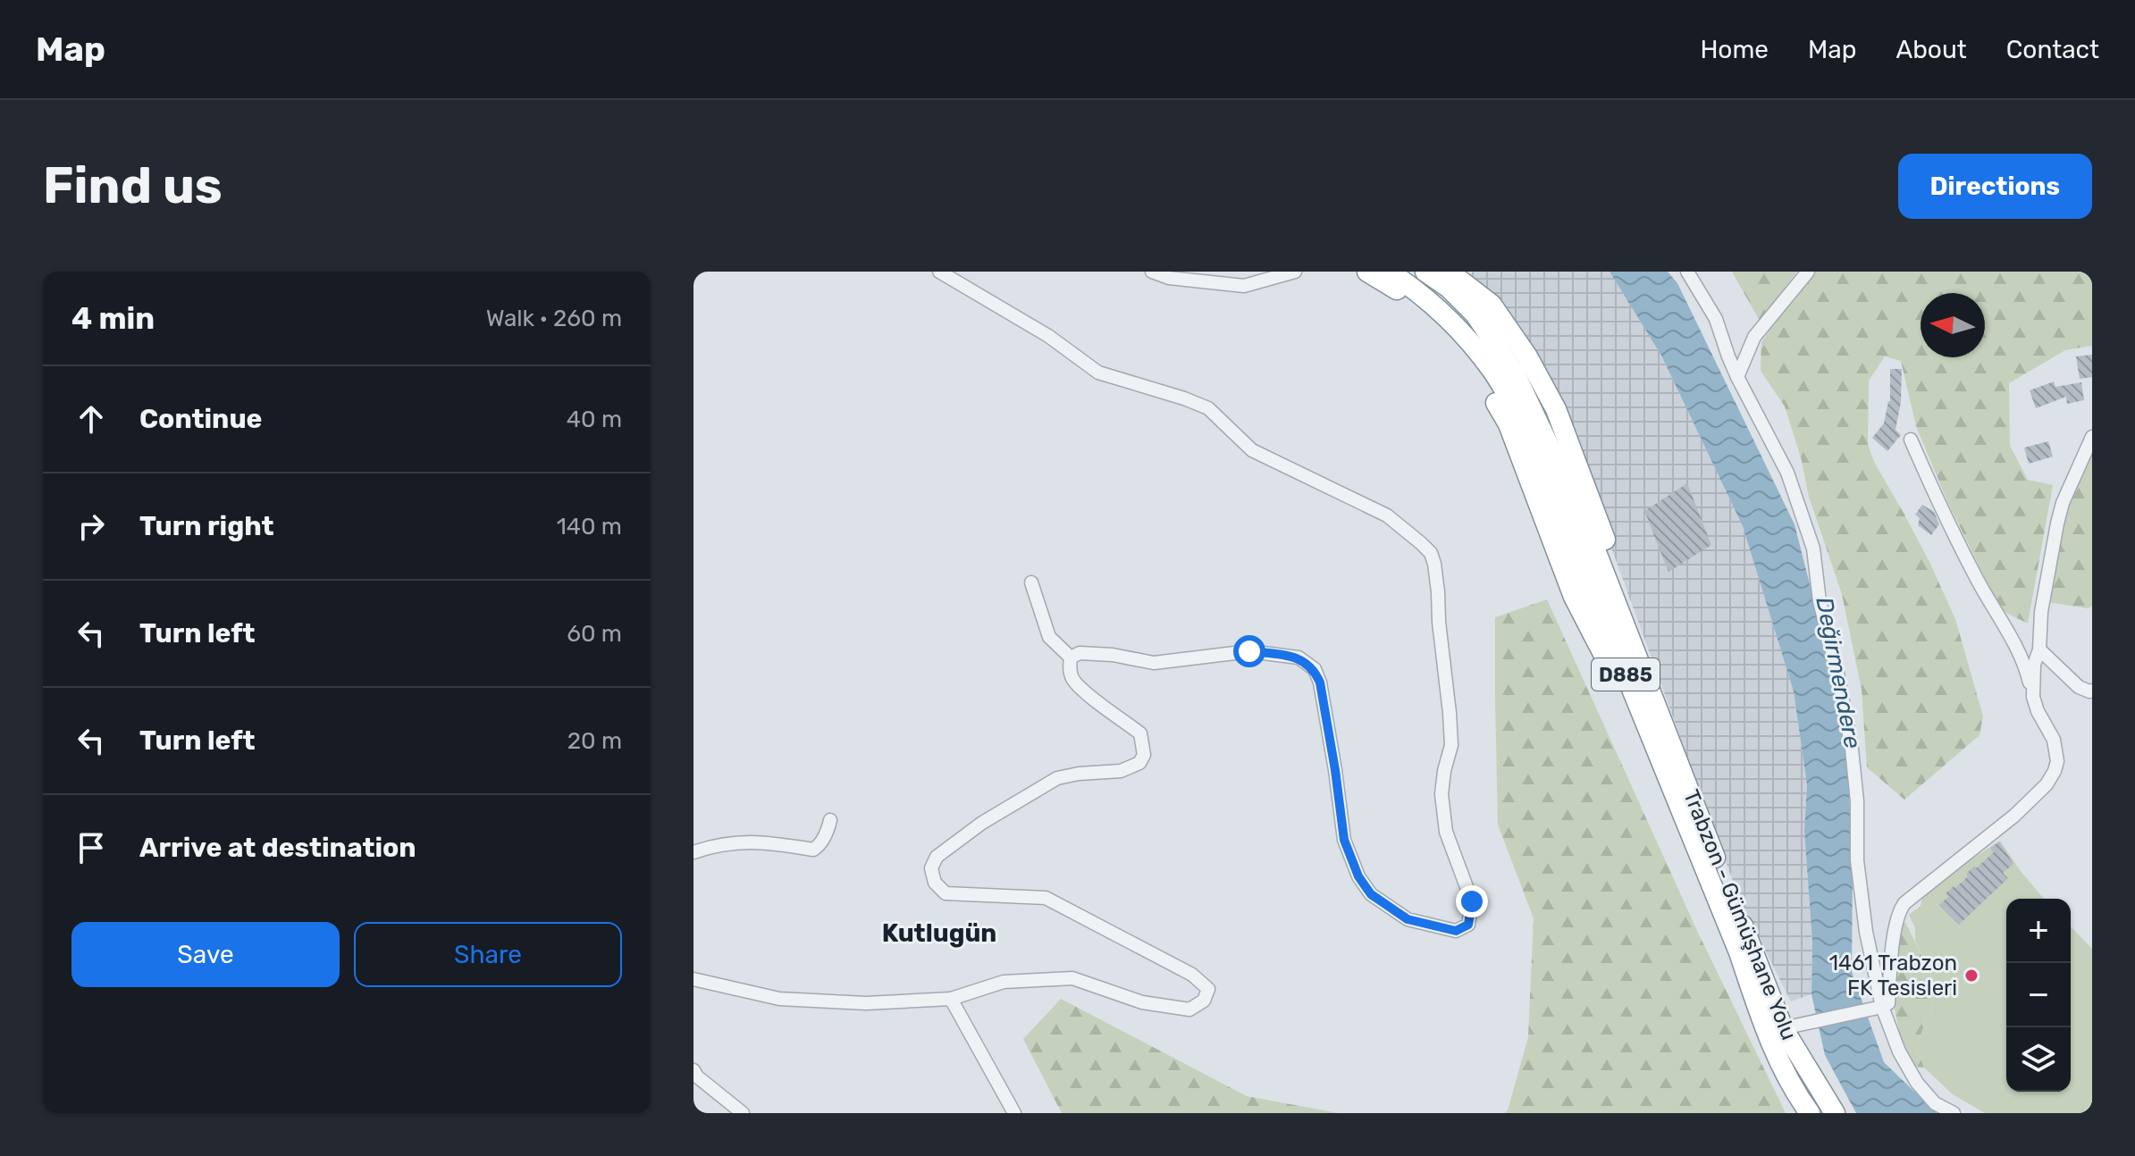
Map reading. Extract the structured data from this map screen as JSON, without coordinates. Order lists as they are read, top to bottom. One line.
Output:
{"streets":{"highway":["D885","Trabzon - Gümüşhane Yolu"]},"districts":["Kutlugün"],"water":["Değirmendere"],"places":["1461 Trabzon FK Tesisleri"],"north":"left","page":{"header":"Map","nav":["Home","Map","About","Contact"],"buttons":["Directions",["Save","Share"]],"title":"Find us","heading":["4 min","Walk · 260 m"],"list":[["Continue","40 m"],["Turn right","140 m"],["Turn left","60 m"],["Turn left","20 m"],"Arrive at destination"],"map_buttons":["+","−"]}}
